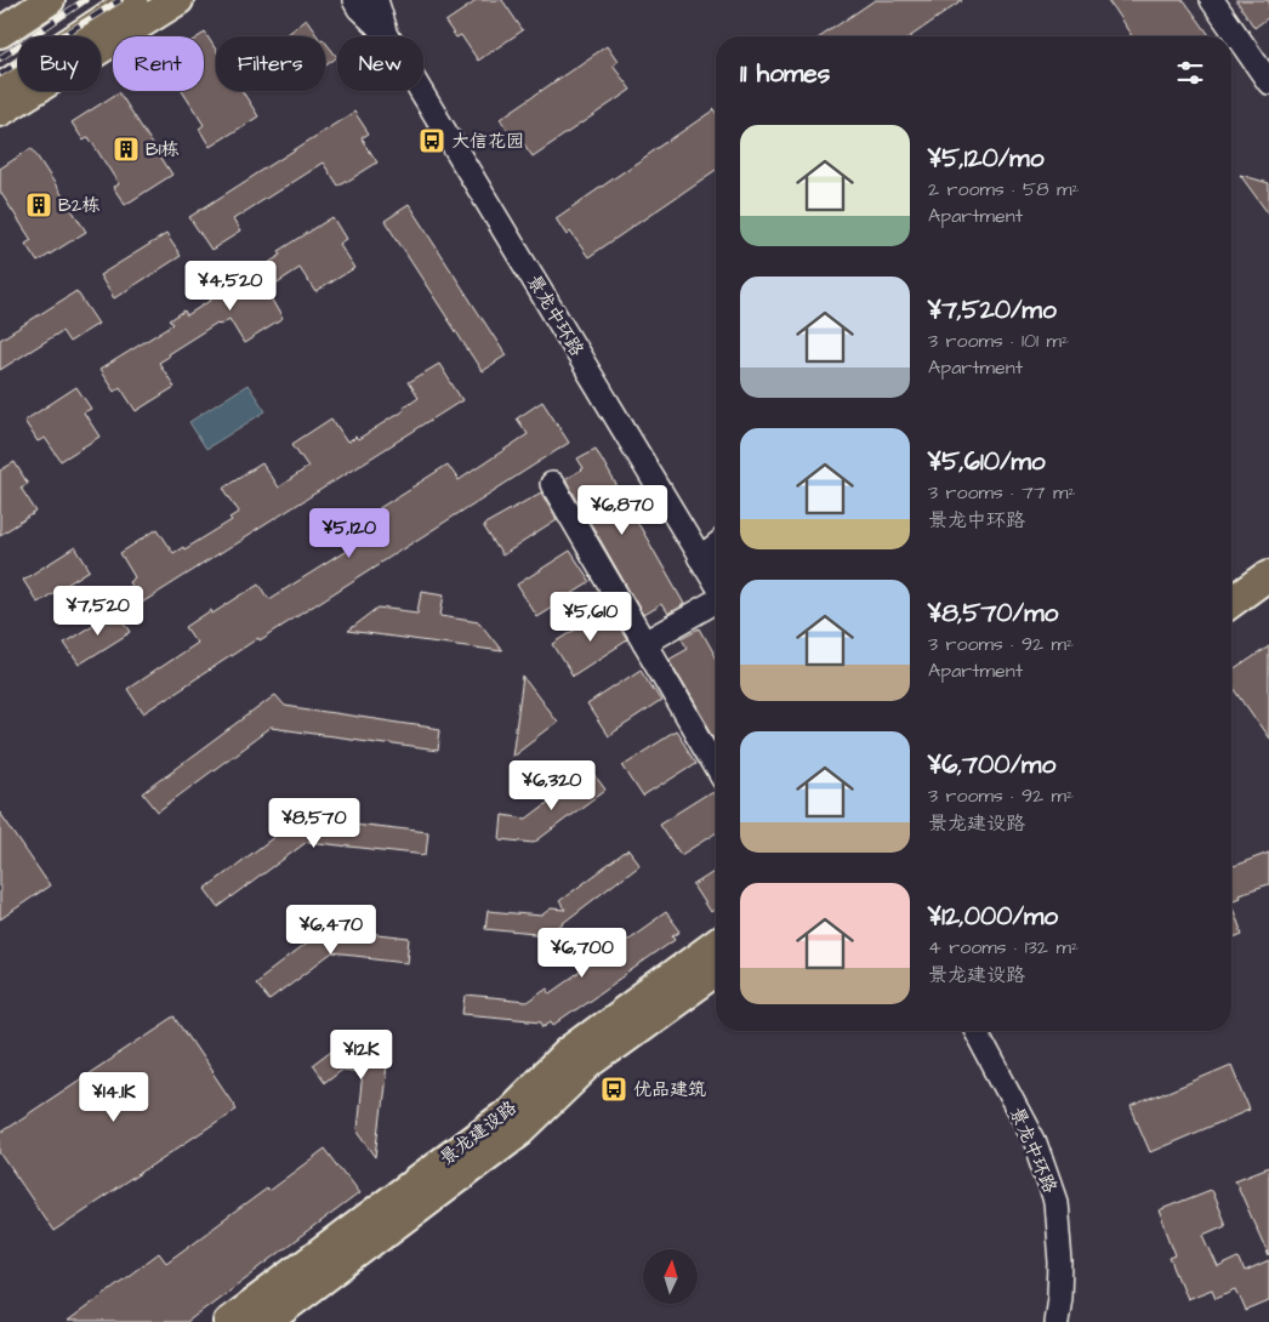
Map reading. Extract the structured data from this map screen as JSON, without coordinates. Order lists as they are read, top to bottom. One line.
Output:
{"streets":{"main road":["景龙建设路"],"street":["景龙中环路"]},"places":{"bus stop":["大信花园","优品建筑"],"building":["B1栋","B2栋"]},"north":"top","page":{"chip":["Buy","Rent","Filters","New"],"heading":"11 homes","list":[{"name":"¥5,120/mo","note":"2 rooms · 58 m² · Apartment"},{"name":"¥7,520/mo","note":"3 rooms · 101 m² · Apartment"},{"name":"¥5,610/mo","note":"3 rooms · 77 m² · 景龙中环路"},{"name":"¥8,570/mo","note":"3 rooms · 92 m² · Apartment"},{"name":"¥6,700/mo","note":"3 rooms · 92 m² · 景龙建设路"},{"name":"¥12,000/mo","note":"4 rooms · 132 m² · 景龙建设路"}],"price":["¥4,520","¥6,870","¥5,120","¥7,520","¥5,610","¥6,320","¥8,570","¥6,470","¥6,700","¥12K","¥14.1K"]}}
